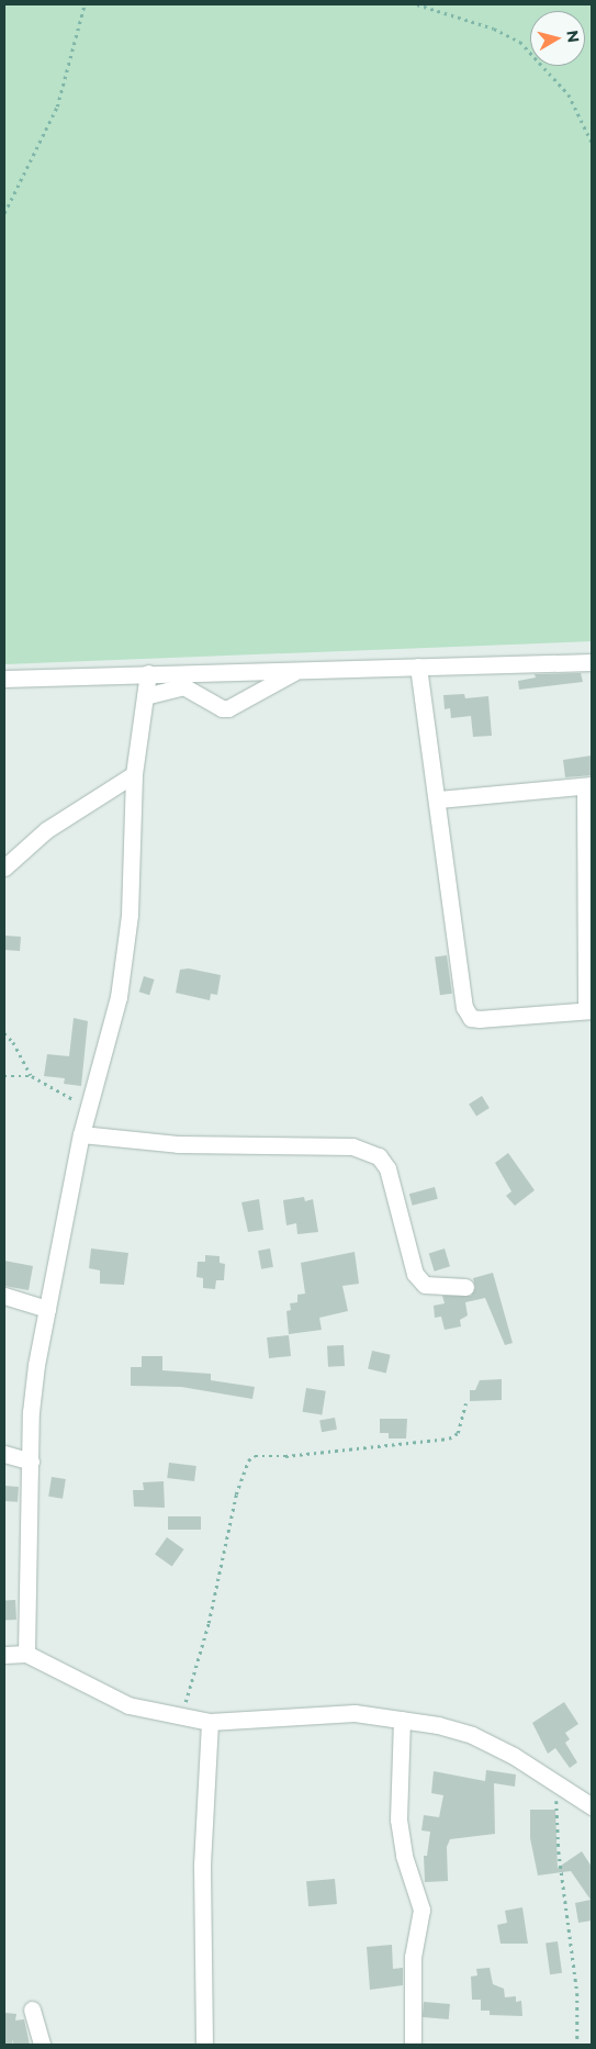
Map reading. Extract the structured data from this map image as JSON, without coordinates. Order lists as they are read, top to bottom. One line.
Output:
{"north":"right"}
